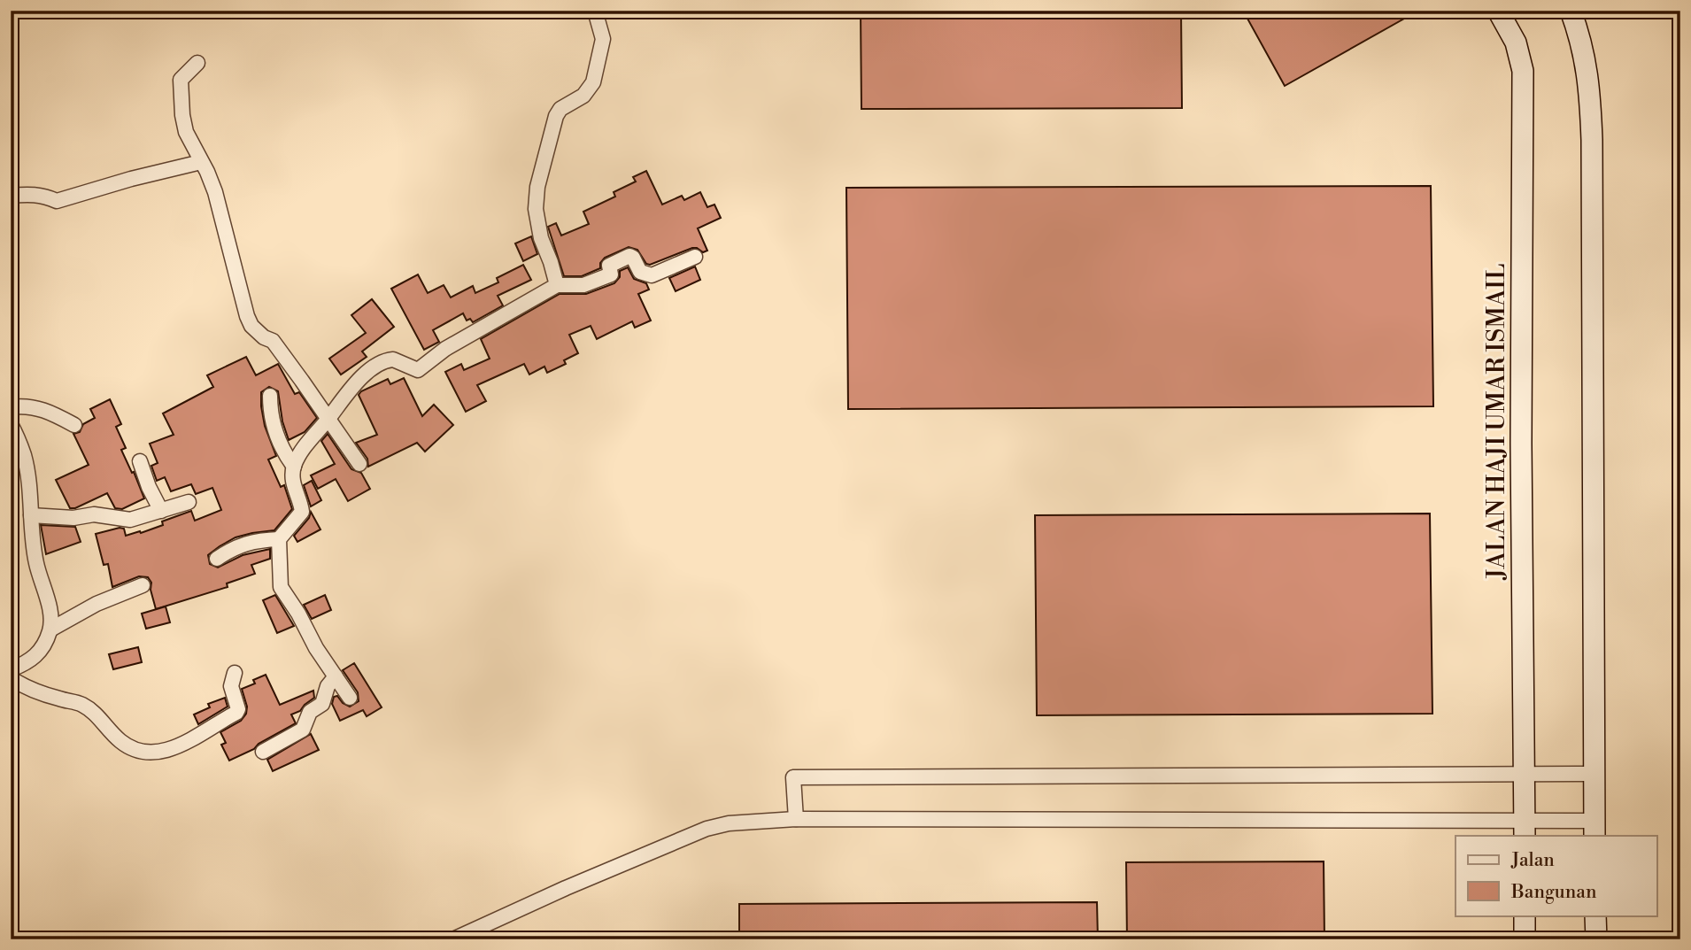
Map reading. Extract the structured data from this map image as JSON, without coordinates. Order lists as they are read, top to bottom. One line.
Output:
{"streets":{"main road":["JALAN HAJI UMAR ISMAIL"]},"legend":["Jalan","Bangunan"]}
